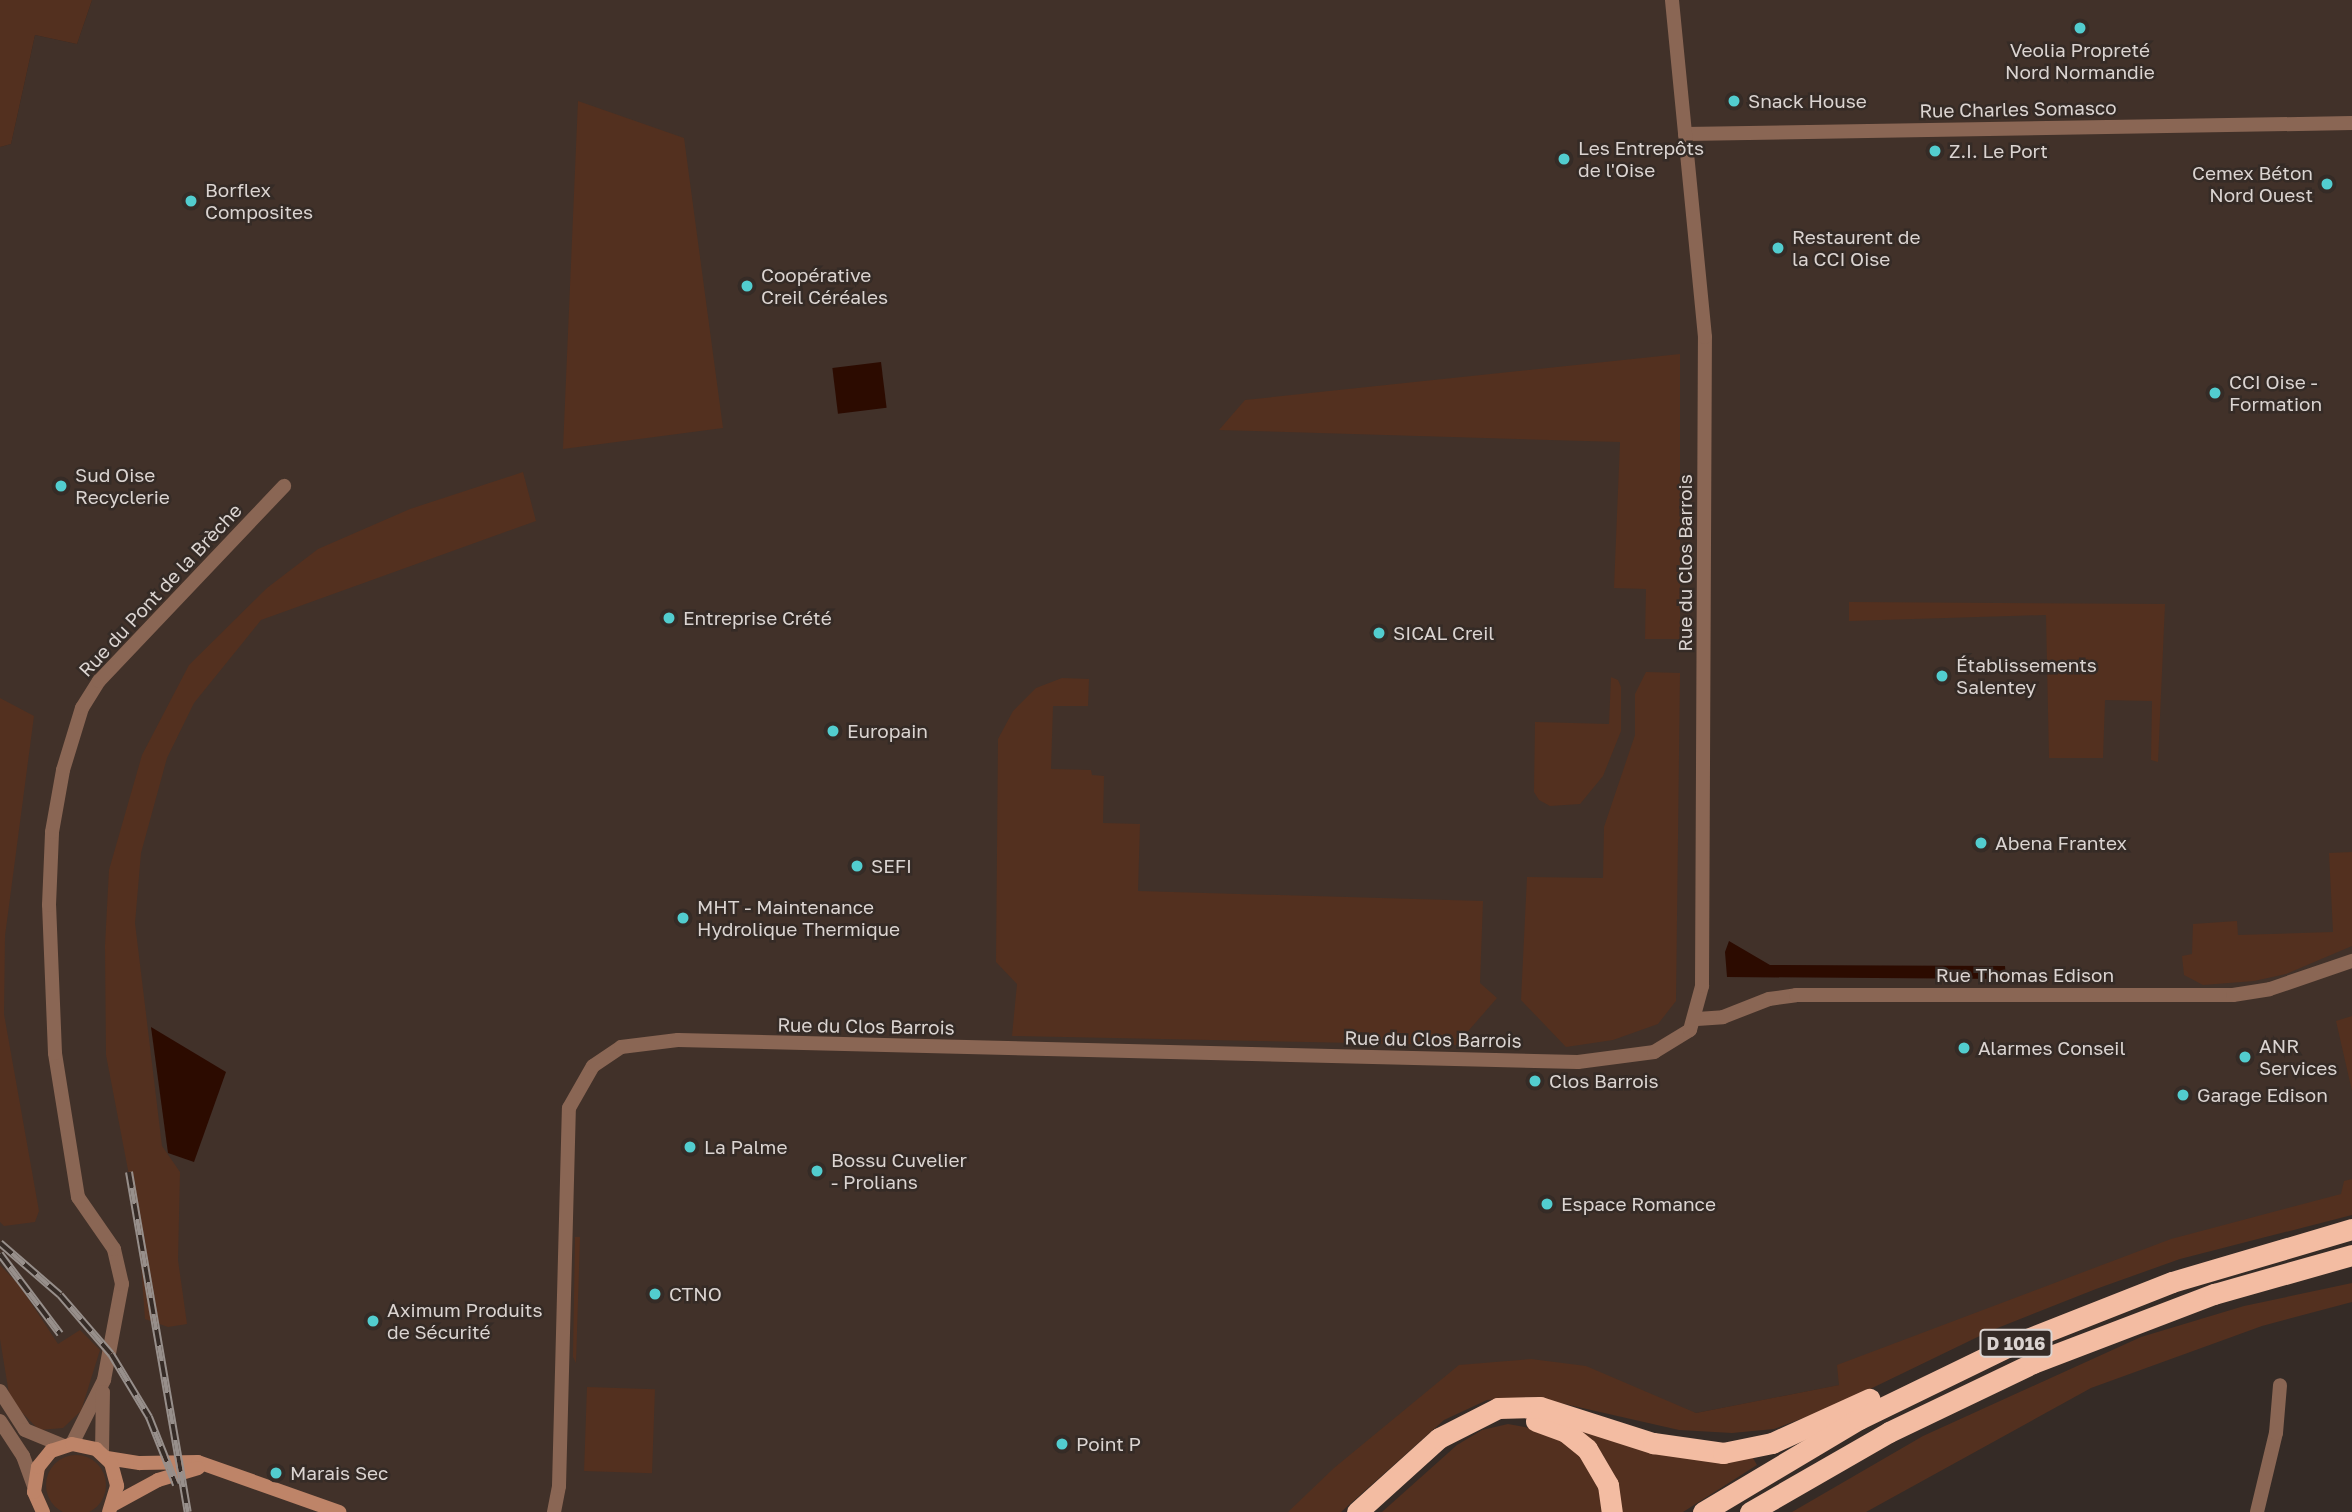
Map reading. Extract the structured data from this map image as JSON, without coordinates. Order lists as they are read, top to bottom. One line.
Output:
{"streets":{"highway":["D 1016"],"street":["Rue Charles Somasco","Rue du Clos Barrois","Rue du Pont de la Brèche","Rue Thomas Edison"]},"crossings":[["Rue Charles Somasco","Rue du Clos Barrois"],["Rue du Clos Barrois","Rue Thomas Edison"]],"places":["Veolia Propreté Nord Normandie","Snack House","Z.I. Le Port","Les Entrepôts de l'Oise","Cemex Béton Nord Ouest","Borflex Composites","Restaurent de la CCI Oise","Coopérative Creil Céréales","CCI Oise - Formation","Sud Oise Recyclerie","Entreprise Crété","SICAL Creil","Établissements Salentey","Europain","Abena Frantex","SEFI","MHT - Maintenance Hydrolique Thermique","Alarmes Conseil","ANR Services","Clos Barrois","Garage Edison","La Palme","Bossu Cuvelier - Prolians","Espace Romance","CTNO","Aximum Produits de Sécurité","Point P","Marais Sec"]}
